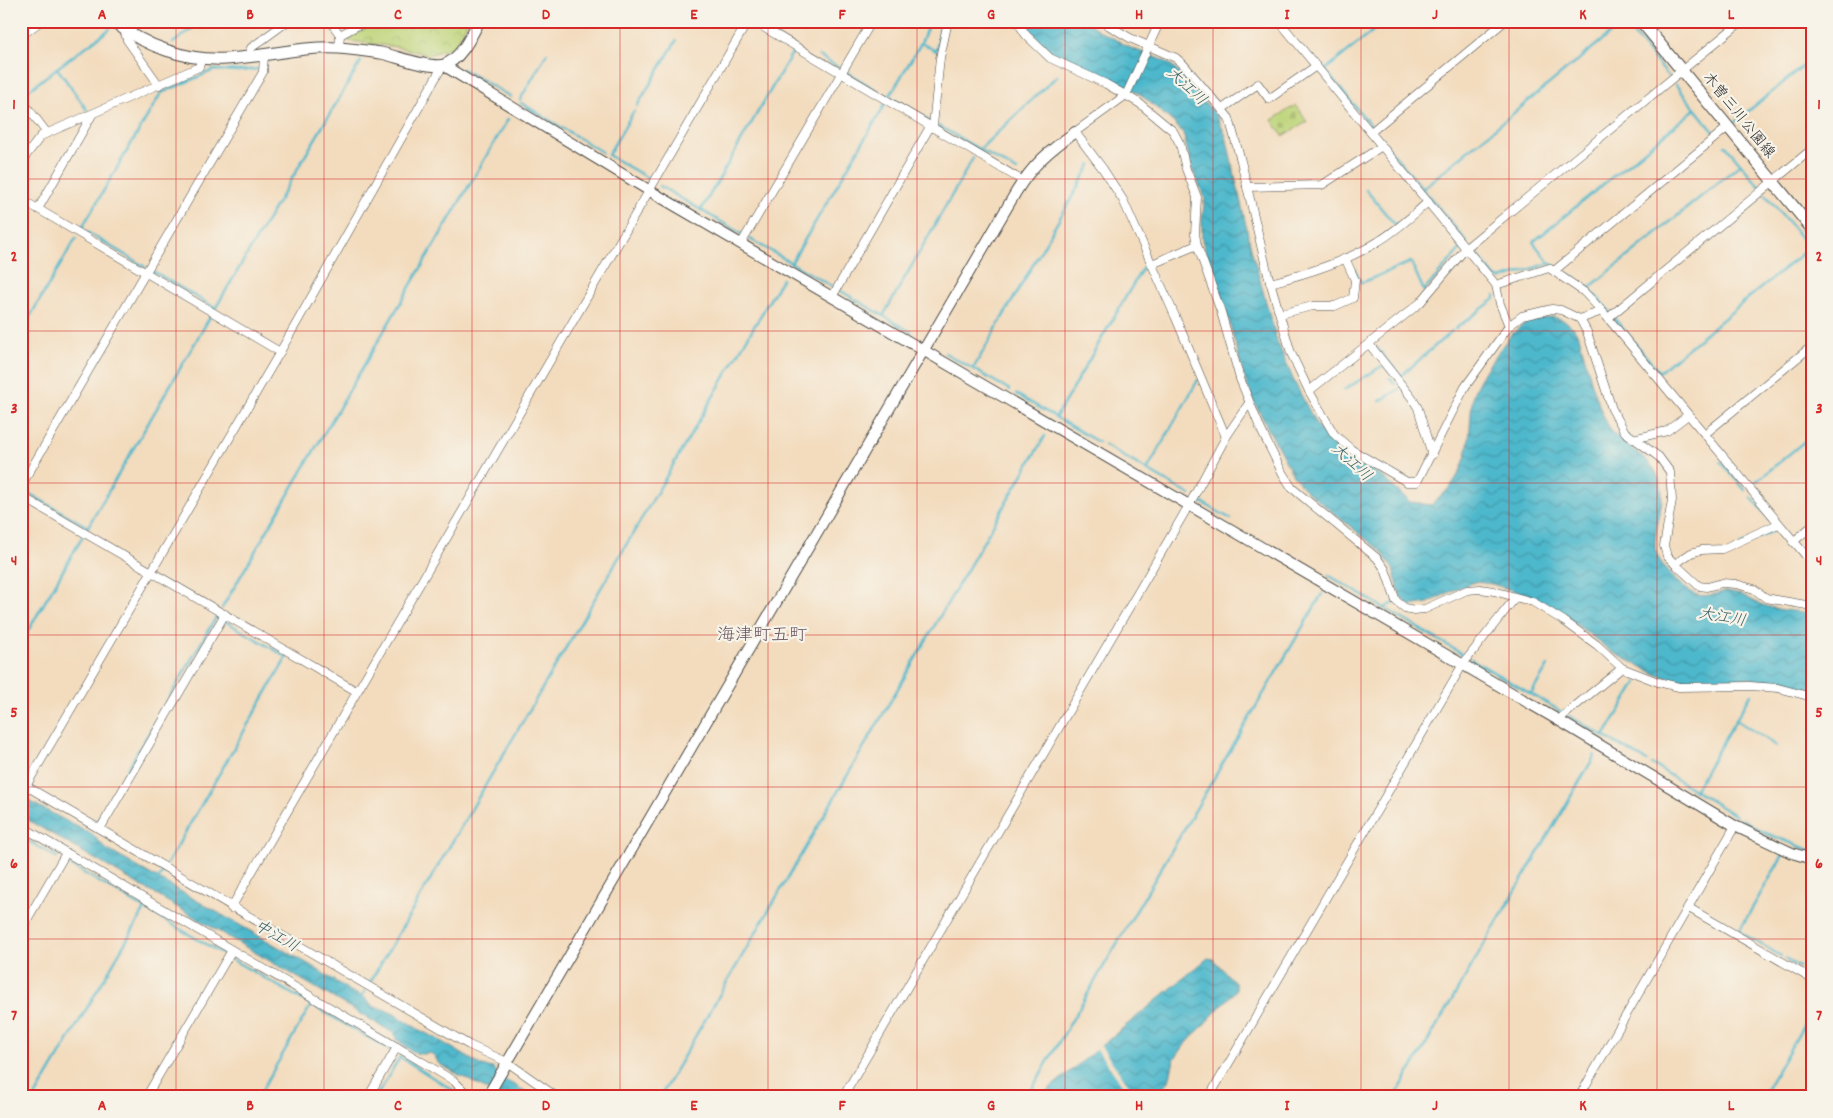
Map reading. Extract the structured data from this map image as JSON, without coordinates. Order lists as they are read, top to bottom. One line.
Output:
{"streets":{"main road":["木曽三川公園線"]},"districts":["海津町五町"],"water":["大江川","中江川"],"grid":{"columns":["A","B","C","D","E","F","G","H","I","J","K","L"],"rows":["1","2","3","4","5","6","7"]}}
